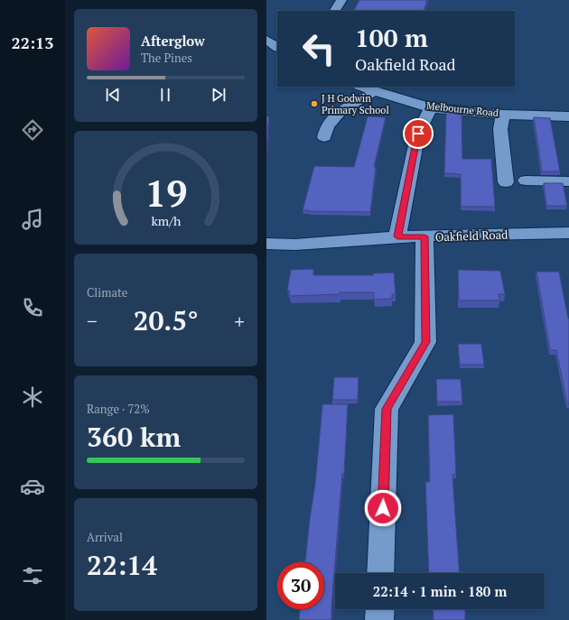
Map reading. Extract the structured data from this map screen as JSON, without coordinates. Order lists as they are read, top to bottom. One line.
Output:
{"streets":{"street":["Melbourne Road","Oakfield Road"]},"places":["J H Godwin Primary School"],"page":{"tabs":"22:13","turn":["100 m","Oakfield Road"],"song":["Afterglow","The Pines"],"tile":["Climate",["Range · 72%","360 km"],["Arrival","22:14"]],"heat":["−","20.5°","+"],"limit":"30","trip":"22:14 · 1 min · 180 m","gauge":["19","km/h"]}}
